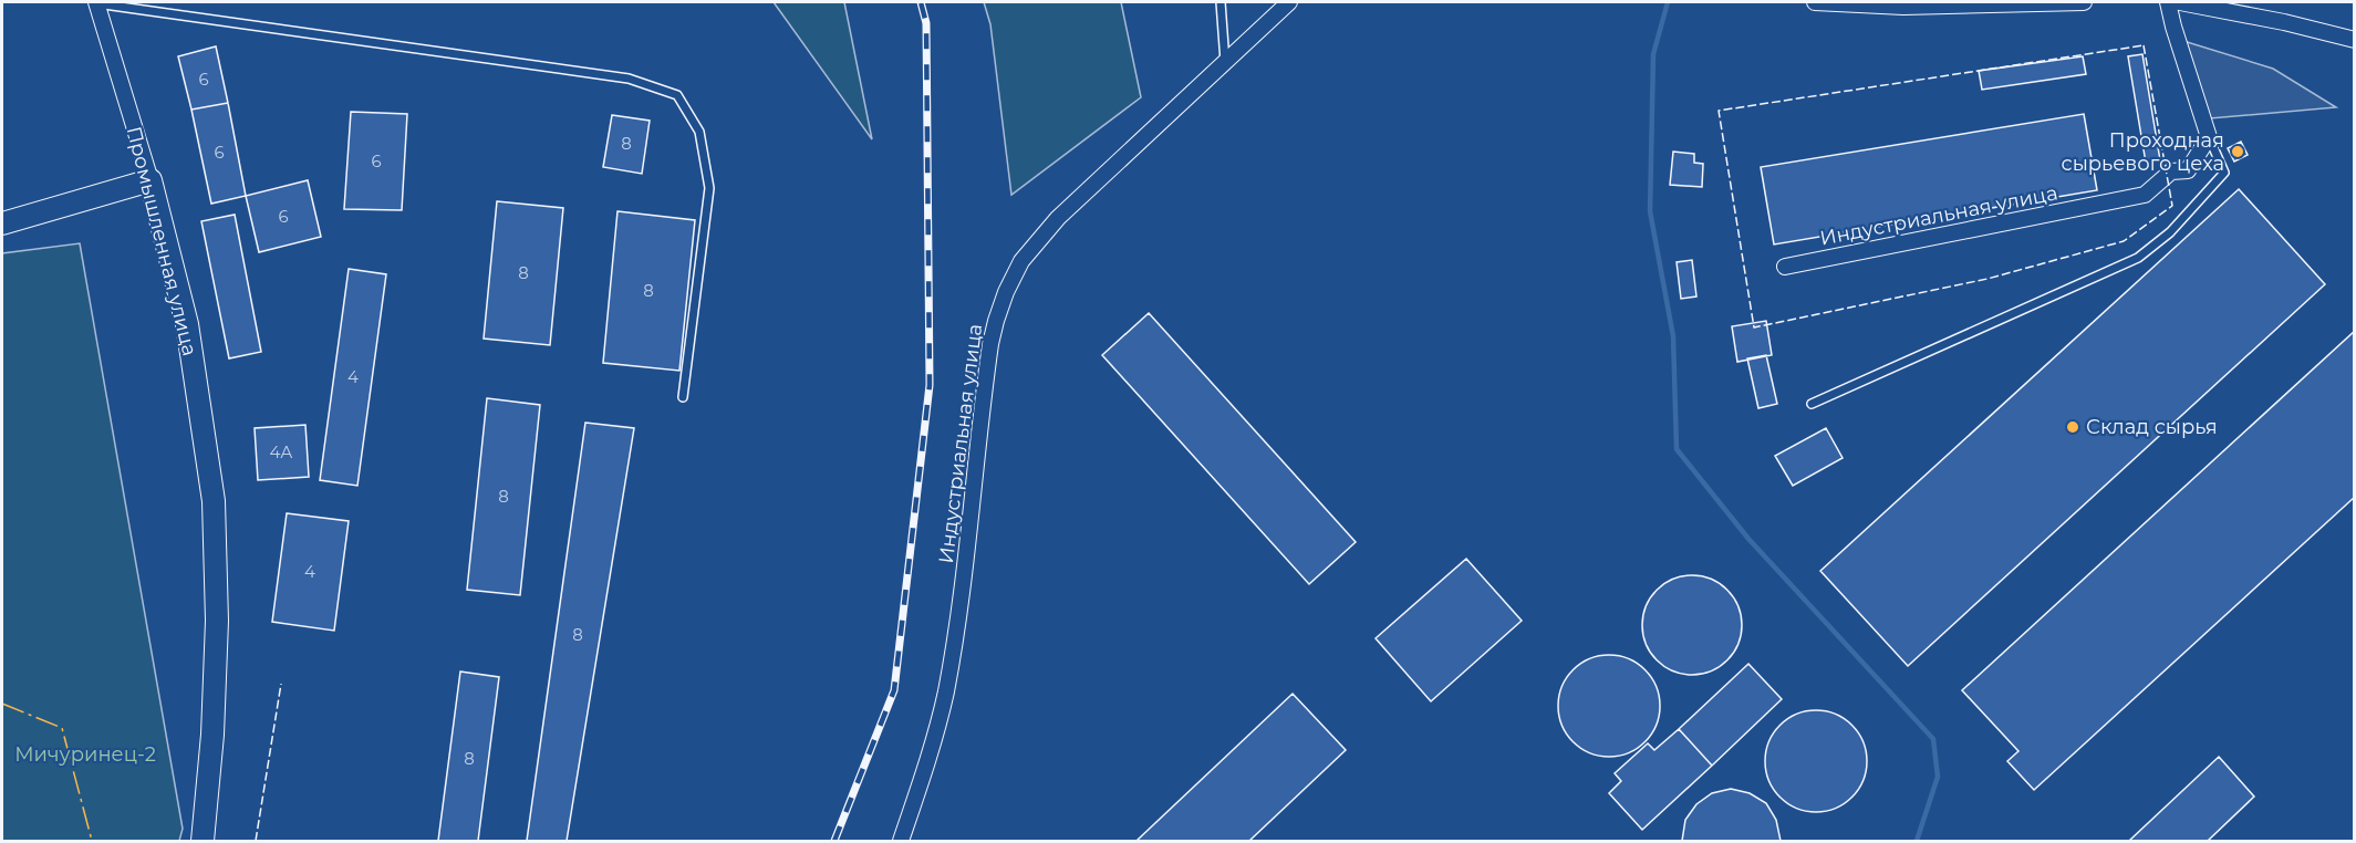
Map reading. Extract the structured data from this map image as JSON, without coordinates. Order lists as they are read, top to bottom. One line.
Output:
{"streets":{"main road":["Промышленная улица"],"street":["Индустриальная улица"]},"parks":["Мичуринец-2"],"places":["Проходная сырьевого цеха","Склад сырья"],"house_numbers":["6","8","6","6","6","8","8","4","4А","8","4","8","8"]}
